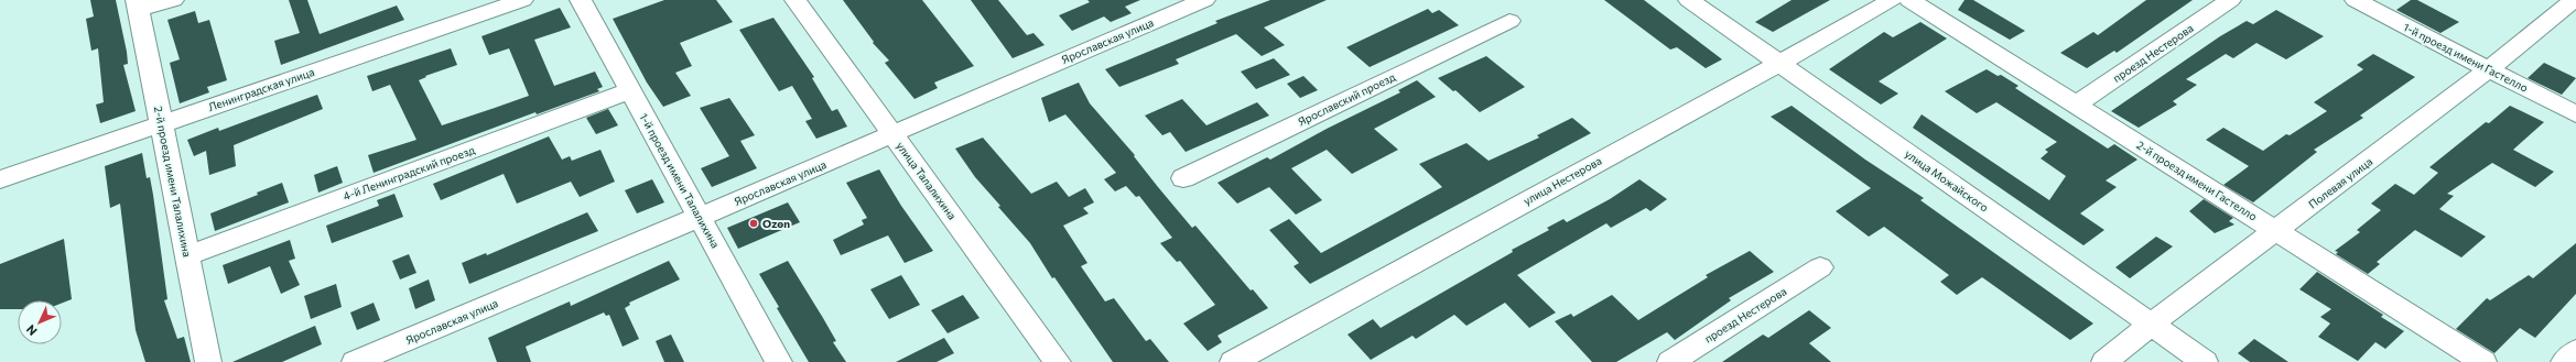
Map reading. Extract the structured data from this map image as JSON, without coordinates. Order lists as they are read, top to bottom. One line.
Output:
{"streets":{"street":["Ярославская улица","проезд Нестерова","1-й проезд имени Гастелло","Ленинградская улица","Ярославский проезд","4-й Ленинградский проезд","1-й проезд имени Талалихина","улица Талалихина","улица Нестерова","улица Можайского","2-й проезд имени Гастелло","2-й проезд имени Талалихина","Полевая улица"]},"crossings":[["Ярославская улица","1-й проезд имени Талалихина"],["Ярославская улица","улица Талалихина"],["проезд Нестерова","2-й проезд имени Гастелло"],["1-й проезд имени Гастелло","Полевая улица"],["Ленинградская улица","2-й проезд имени Талалихина"],["4-й Ленинградский проезд","1-й проезд имени Талалихина"],["4-й Ленинградский проезд","2-й проезд имени Талалихина"],["улица Нестерова","улица Можайского"],["улица Можайского","Полевая улица"],["2-й проезд имени Гастелло","Полевая улица"]],"places":["Ozon"],"north":"bottom left"}
